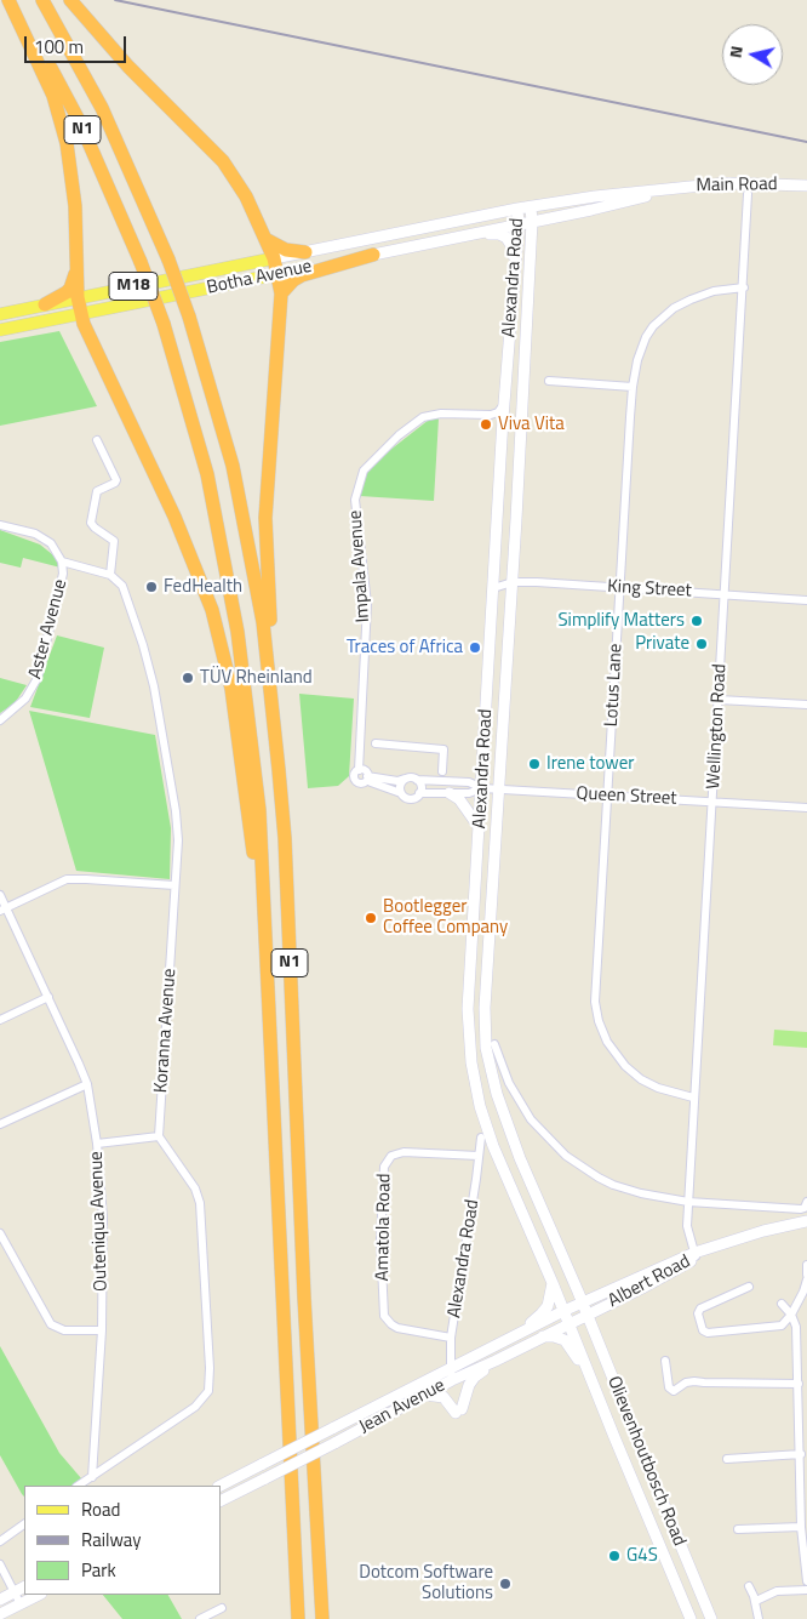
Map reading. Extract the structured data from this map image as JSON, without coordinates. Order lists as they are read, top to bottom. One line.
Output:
{"streets":{"highway":["N1"],"main road":["Main Road","Botha Avenue","Alexandra Road","M18","Albert Road","Jean Avenue","Olievenhoutbosch Road"],"street":["Impala Avenue","King Street","Aster Avenue","Lotus Lane","Wellington Road","Queen Street","Koranna Avenue","Outeniqua Avenue","Amatola Road"]},"crossings":[["Main Road","Alexandra Road"],["Main Road","M18"],["Botha Avenue","Alexandra Road"],["Botha Avenue","M18"],["Alexandra Road","M18"],["Alexandra Road","King Street"],["Alexandra Road","Queen Street"],["Alexandra Road","Amatola Road"],["Alexandra Road","Albert Road"],["Alexandra Road","Jean Avenue"],["Alexandra Road","Olievenhoutbosch Road"],["King Street","Lotus Lane"],["King Street","Wellington Road"],["Lotus Lane","Wellington Road"],["Lotus Lane","Queen Street"],["Wellington Road","Queen Street"],["Wellington Road","Albert Road"],["Albert Road","Jean Avenue"],["Albert Road","Olievenhoutbosch Road"],["Jean Avenue","Olievenhoutbosch Road"]],"places":["Viva Vita","FedHealth","Simplify Matters","Private","Traces of Africa","TÜV Rheinland","Irene tower","Bootlegger Coffee Company","G4S","Dotcom Software Solutions"],"legend":["Road","Railway","Park"],"scale_bar":"100 m","north":"left"}
